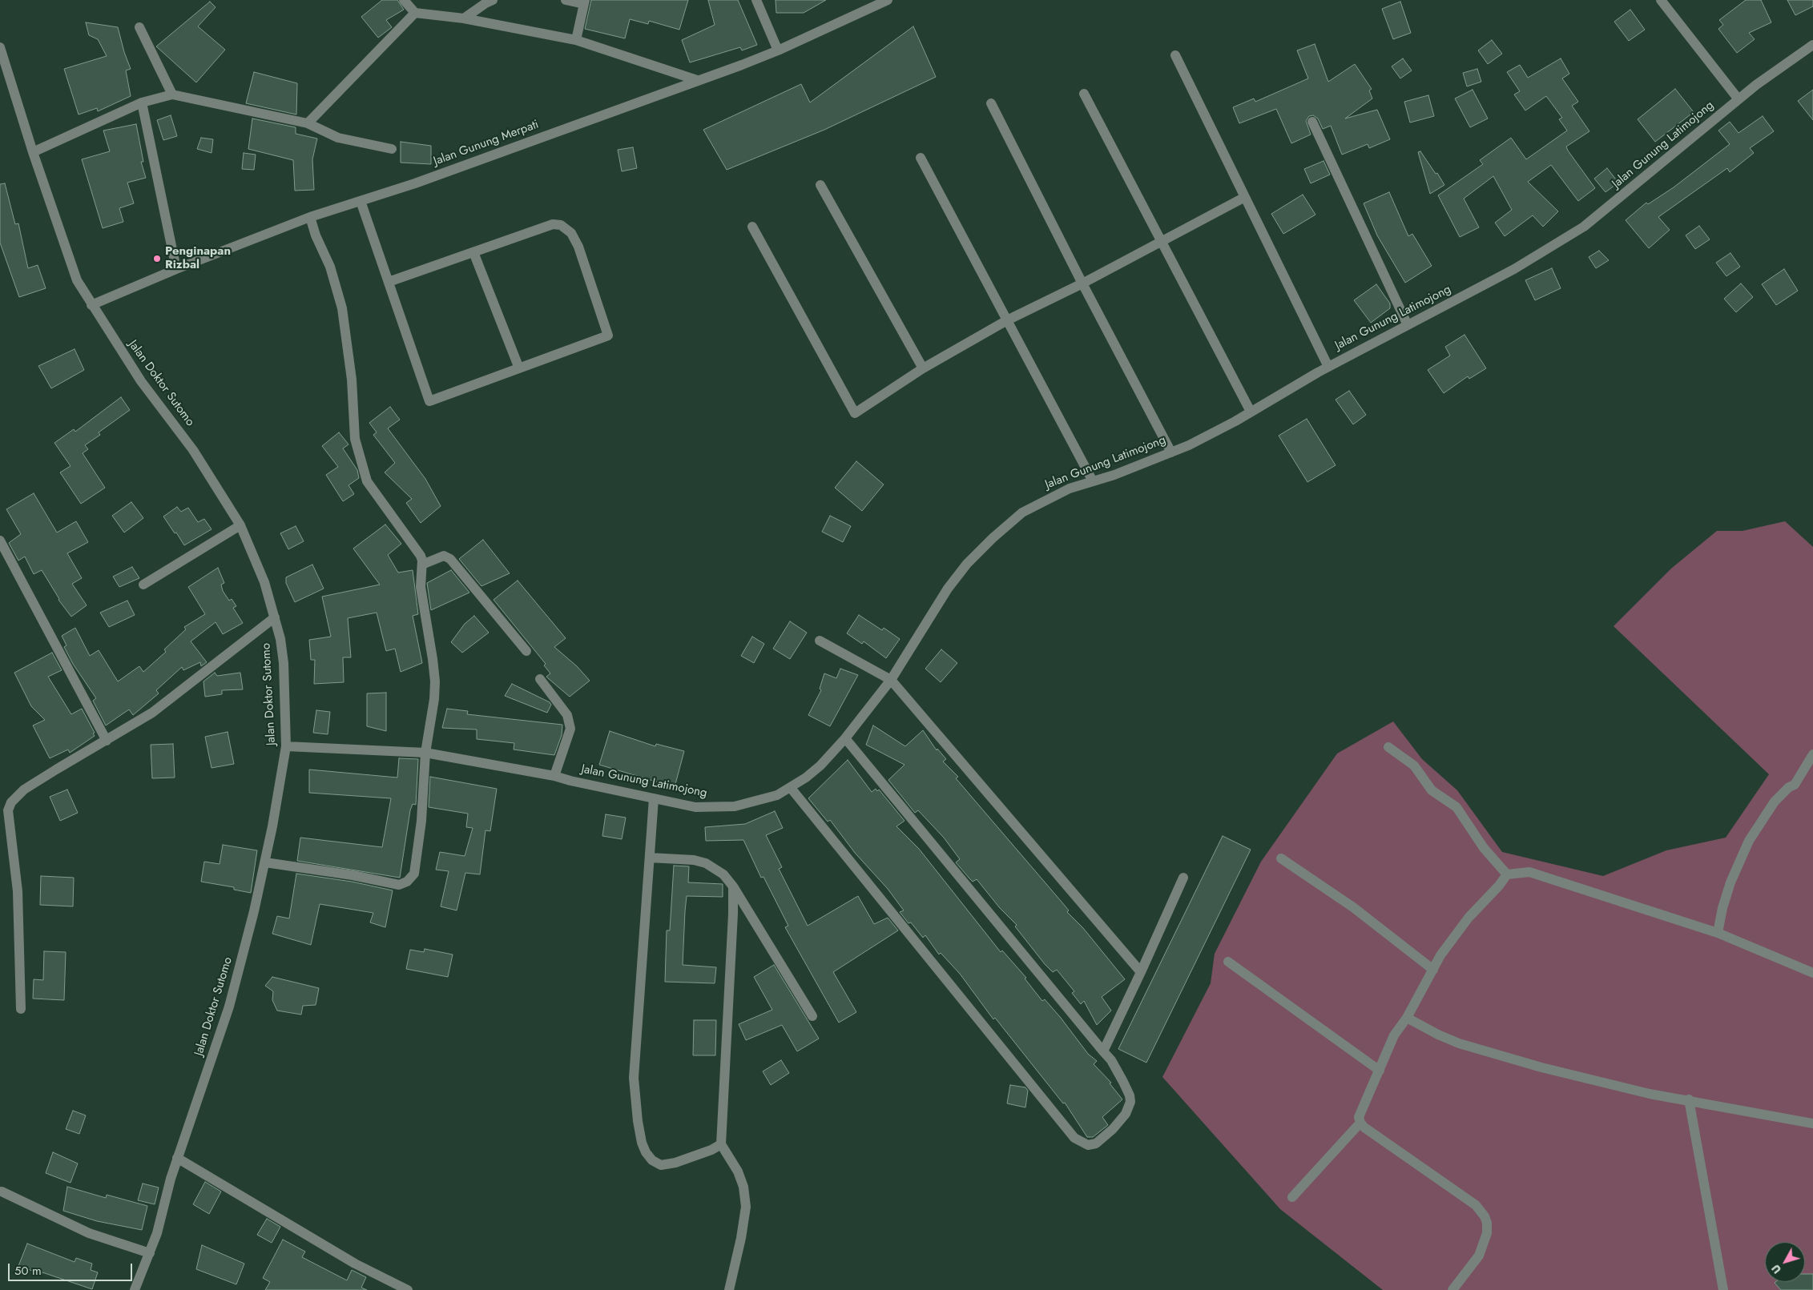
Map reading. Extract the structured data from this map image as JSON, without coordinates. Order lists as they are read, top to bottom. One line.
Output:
{"streets":{"street":["Jalan Gunung Merpati","Jalan Gunung Latimojong","Jalan Doktor Sutomo"]},"crossings":[["Jalan Gunung Merpati","Jalan Doktor Sutomo"],["Jalan Gunung Latimojong","Jalan Doktor Sutomo"]],"places":["Penginapan Rizbal"],"scale_bar":"50 m","north":"bottom left"}
